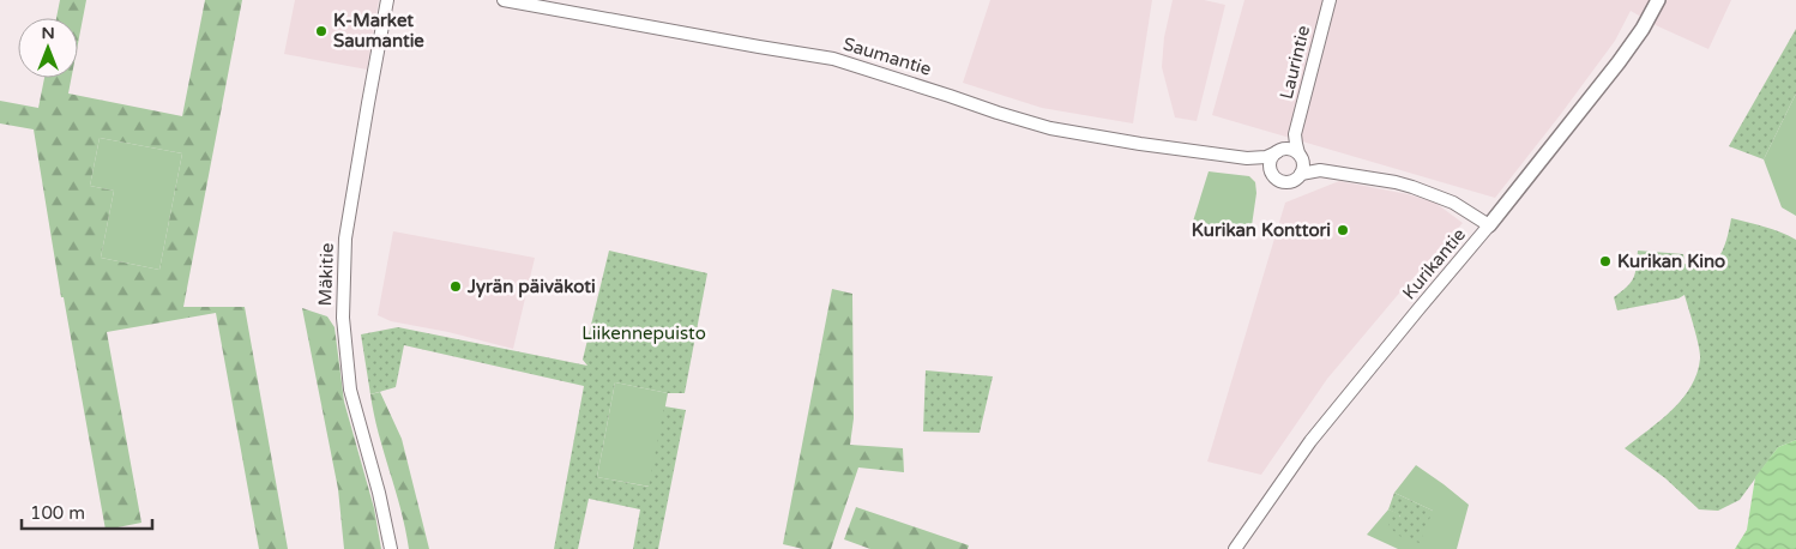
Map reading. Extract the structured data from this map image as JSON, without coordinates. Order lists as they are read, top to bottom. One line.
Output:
{"streets":{"main road":["Kurikantie"],"street":["Saumantie","Laurintie","Mäkitie"]},"crossings":[["Saumantie","Laurintie"]],"parks":["Liikennepuisto"],"places":["K-Market Saumantie","Kurikan Konttori","Kurikan Kino","Jyrän päiväkoti"],"scale_bar":"100 m","north":"top"}
